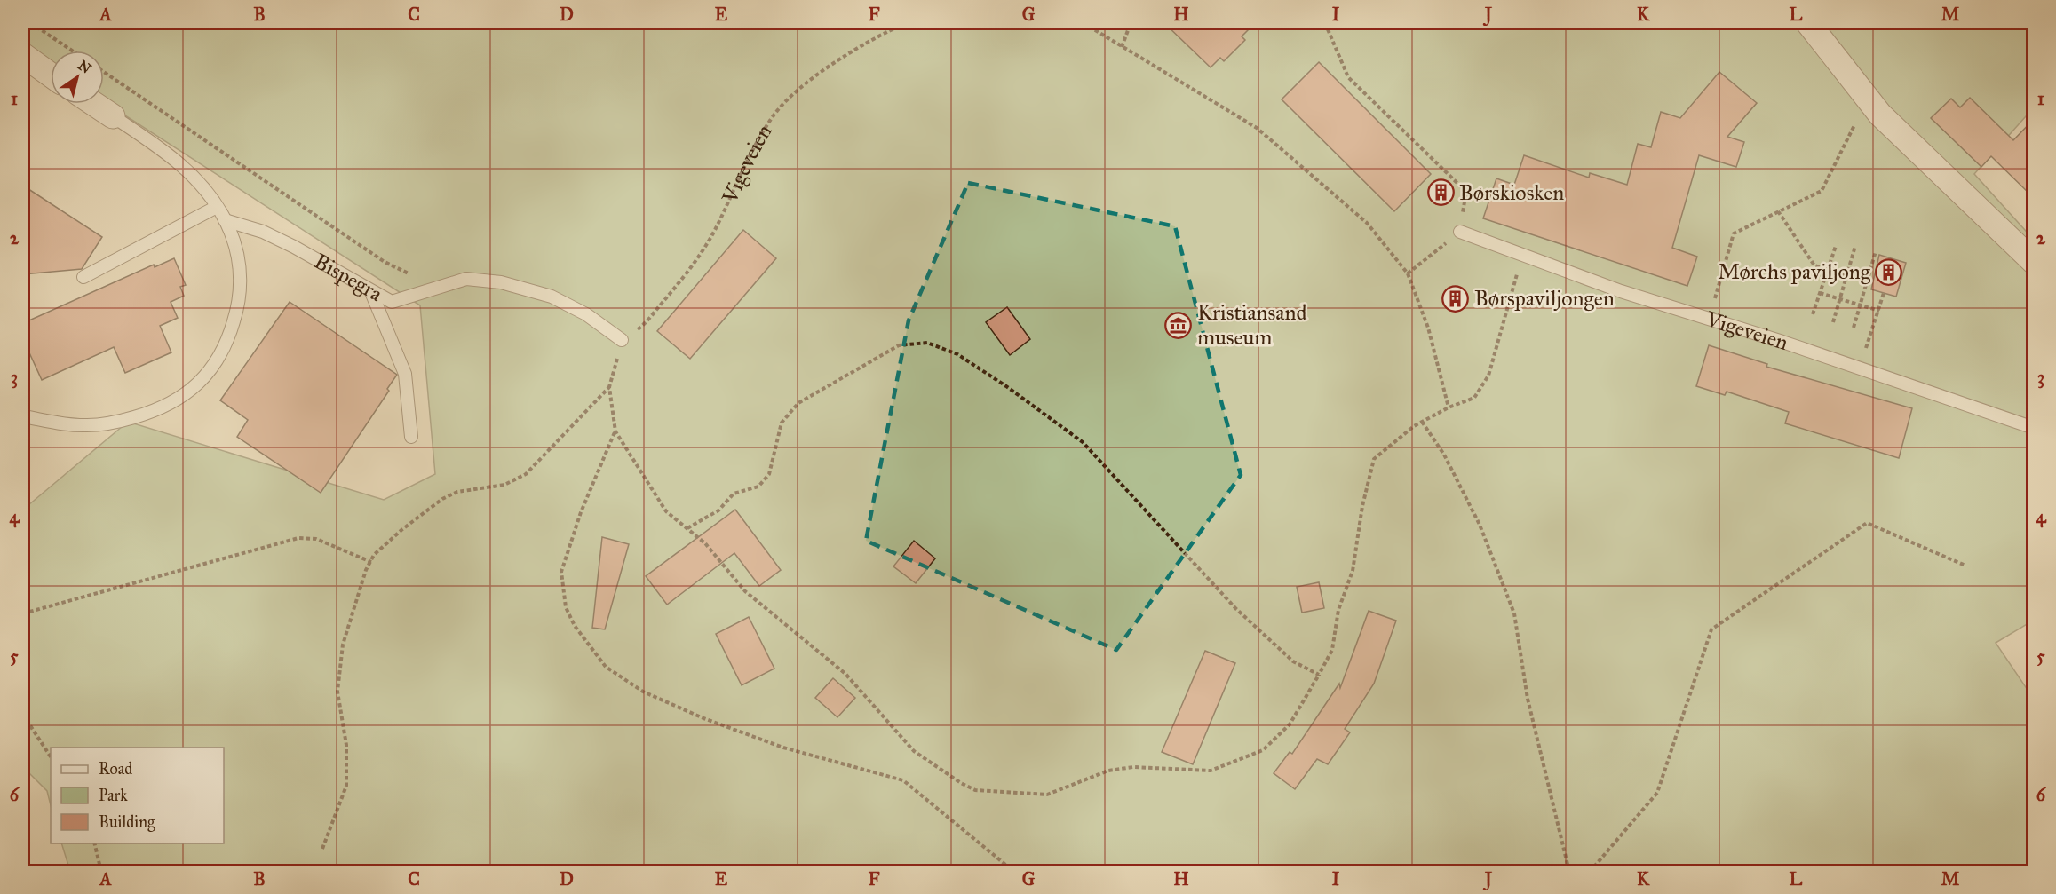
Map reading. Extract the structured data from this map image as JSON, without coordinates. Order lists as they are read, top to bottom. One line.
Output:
{"streets":{"lane":["Vigeveien","Bispegra"]},"crossings":[["Vigeveien","Bispegra"]],"places":{"building":["Børskiosken","Mørchs paviljong","Børspaviljongen"],"museum":["Kristiansand museum"]},"legend":["Road","Park","Building"],"north":"top right","grid":{"columns":["A","B","C","D","E","F","G","H","I","J","K","L","M"],"rows":["1","2","3","4","5","6"]}}
